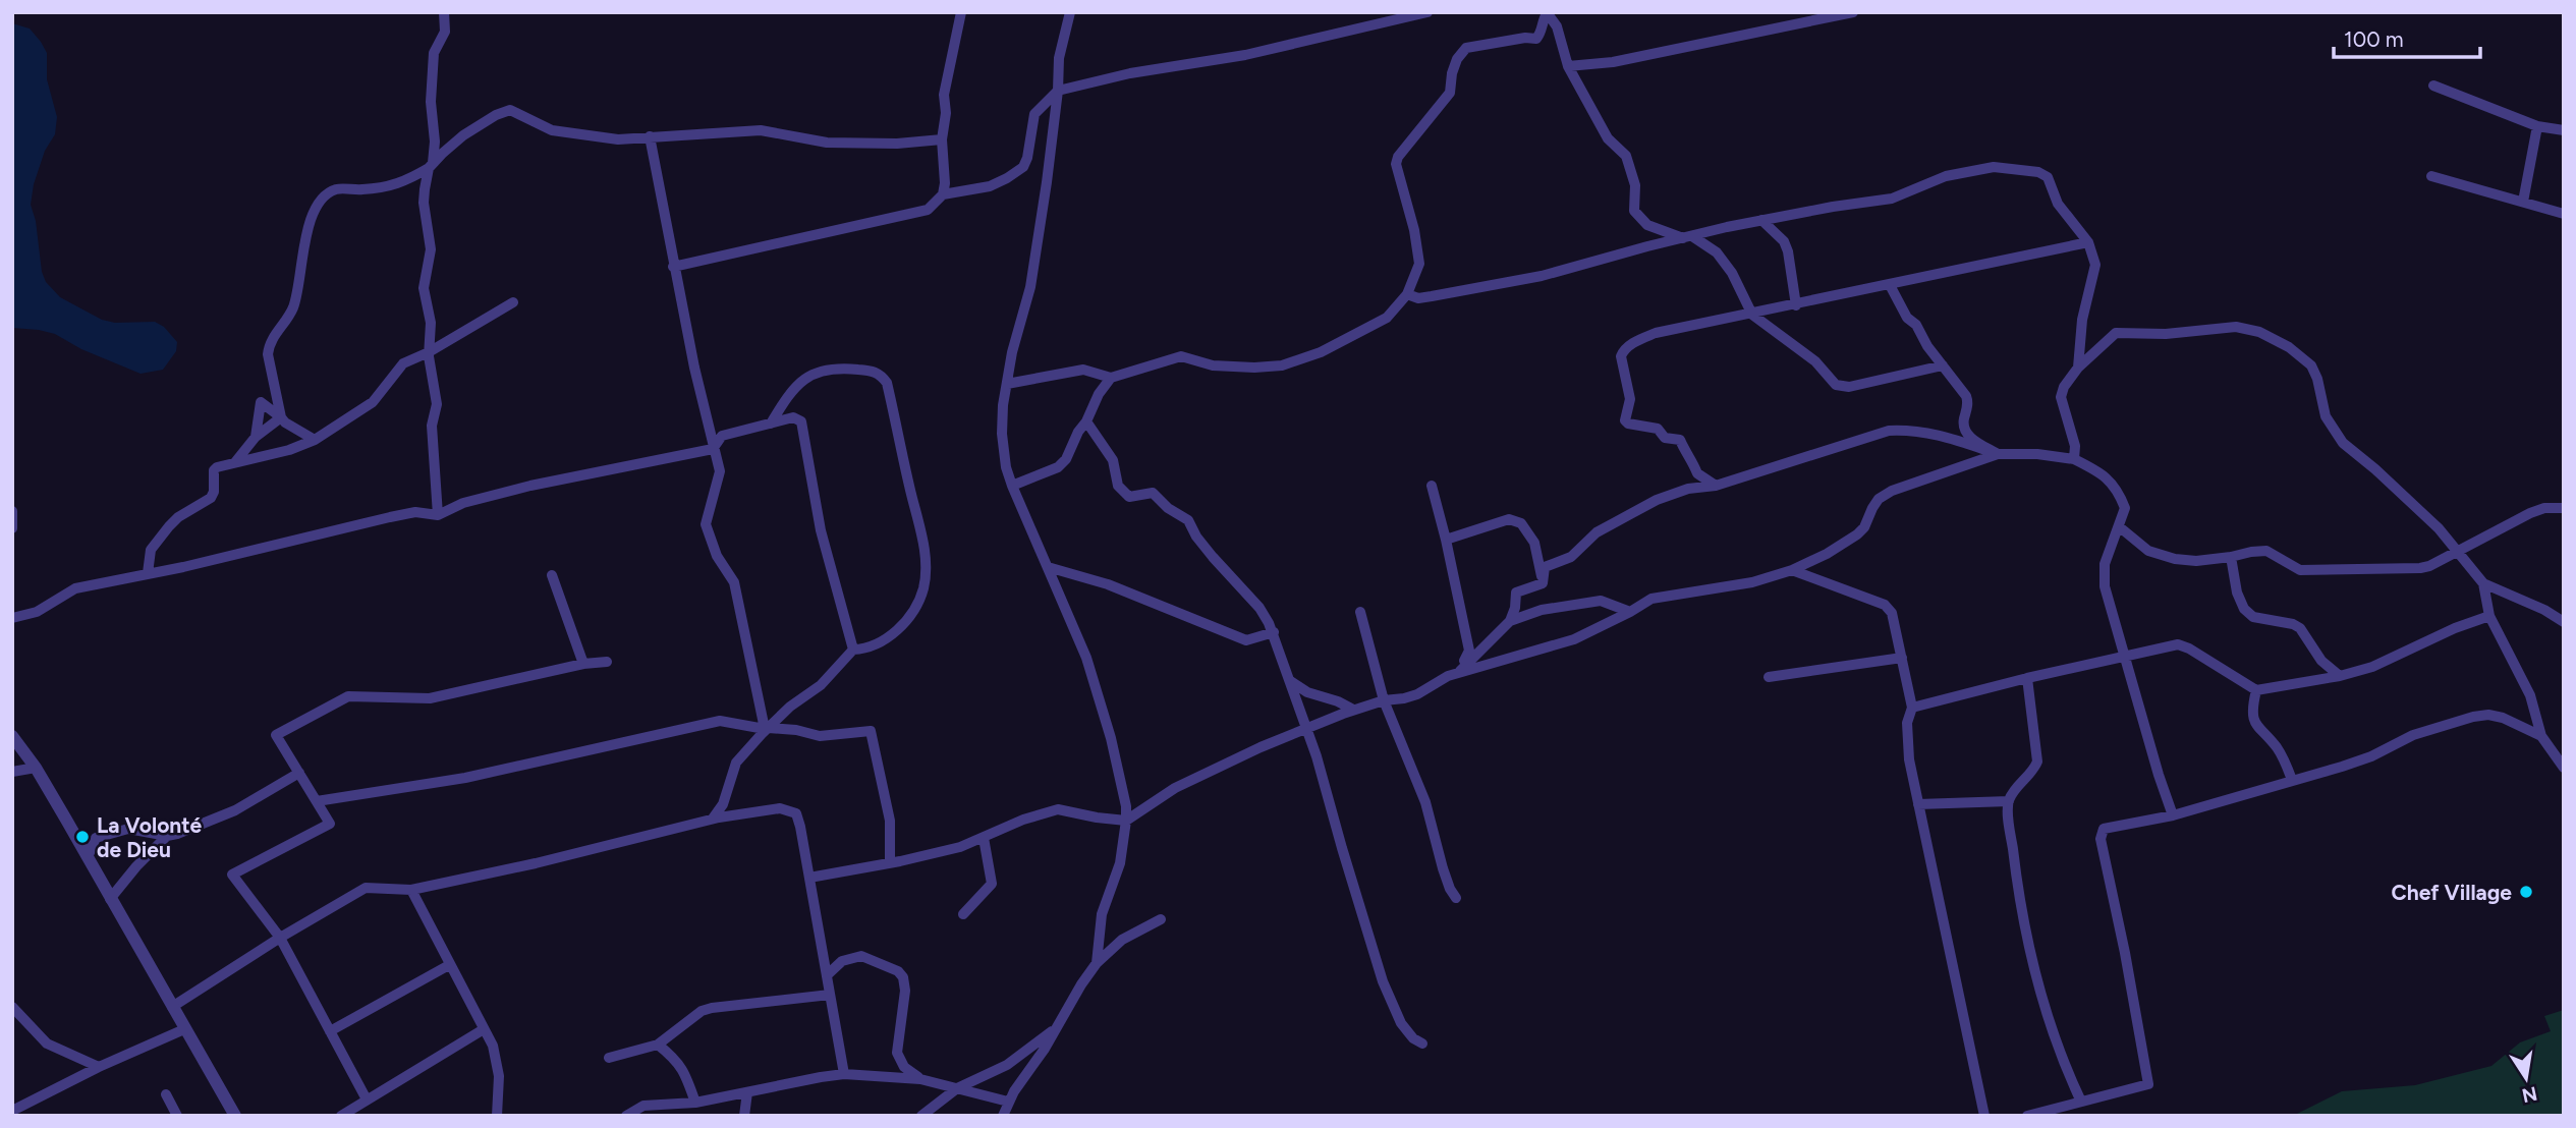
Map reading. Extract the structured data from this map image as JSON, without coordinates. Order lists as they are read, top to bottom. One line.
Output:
{"places":["La Volonté de Dieu","Chef Village"],"scale_bar":"100 m","north":"bottom"}
